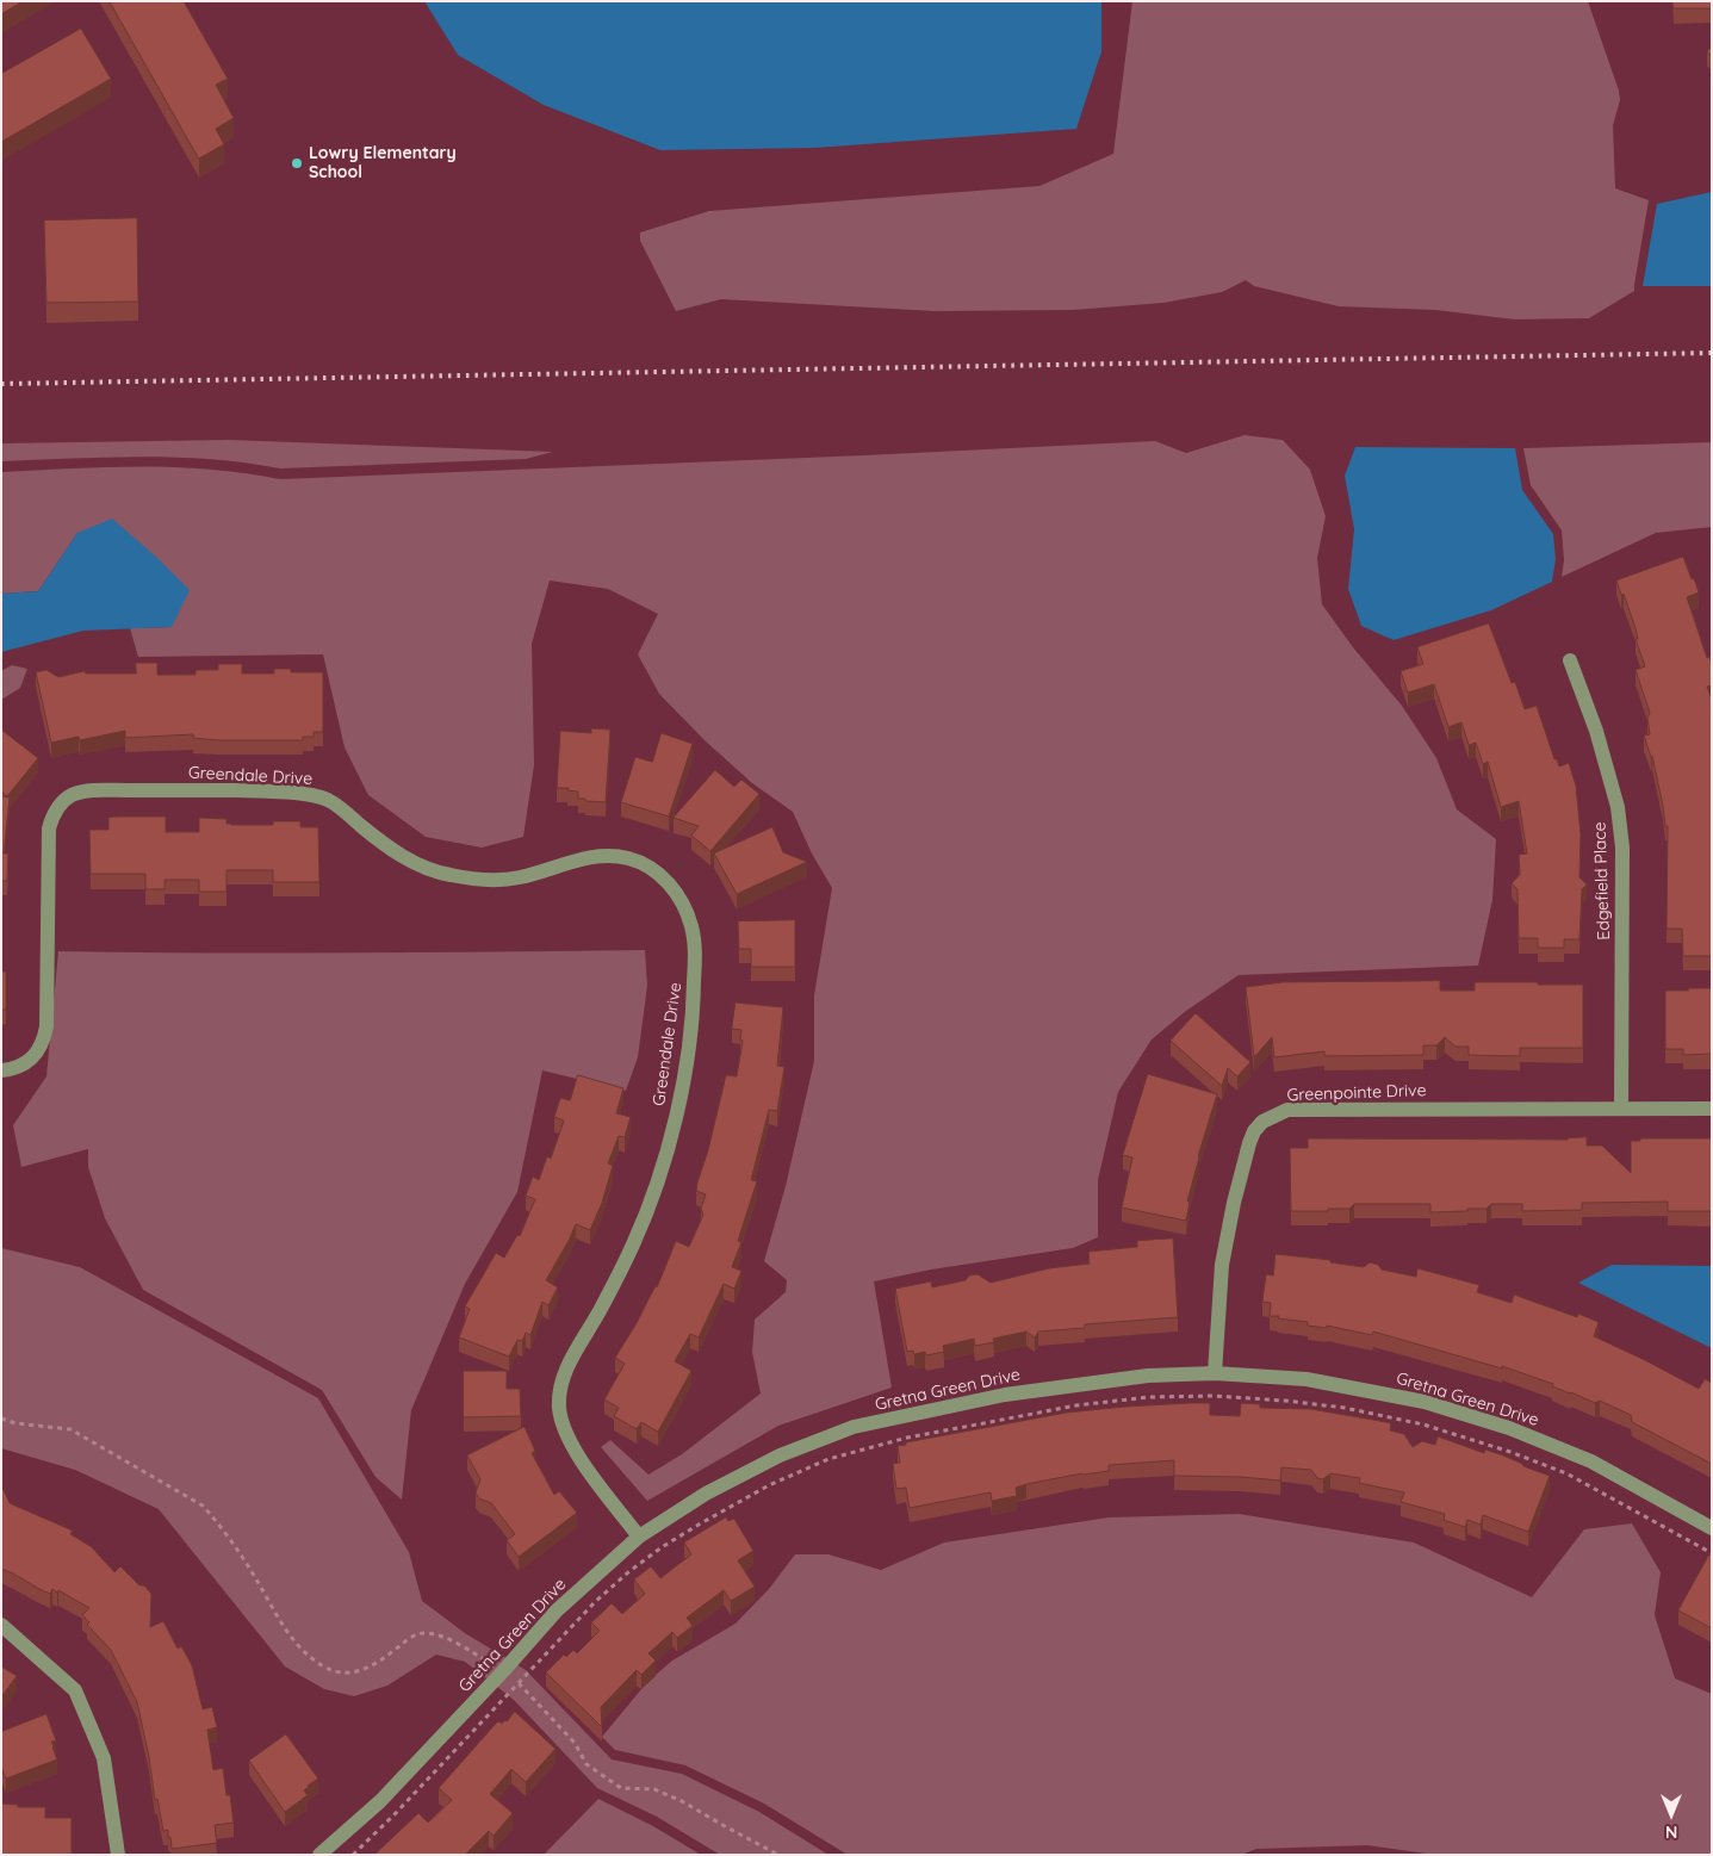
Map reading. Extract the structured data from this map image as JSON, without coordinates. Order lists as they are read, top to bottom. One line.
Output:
{"streets":{"street":["Greendale Drive","Edgefield Place","Greenpointe Drive","Gretna Green Drive"]},"crossings":[["Greendale Drive","Gretna Green Drive"],["Edgefield Place","Greenpointe Drive"],["Greenpointe Drive","Gretna Green Drive"]],"places":["Lowry Elementary School"],"north":"bottom"}
